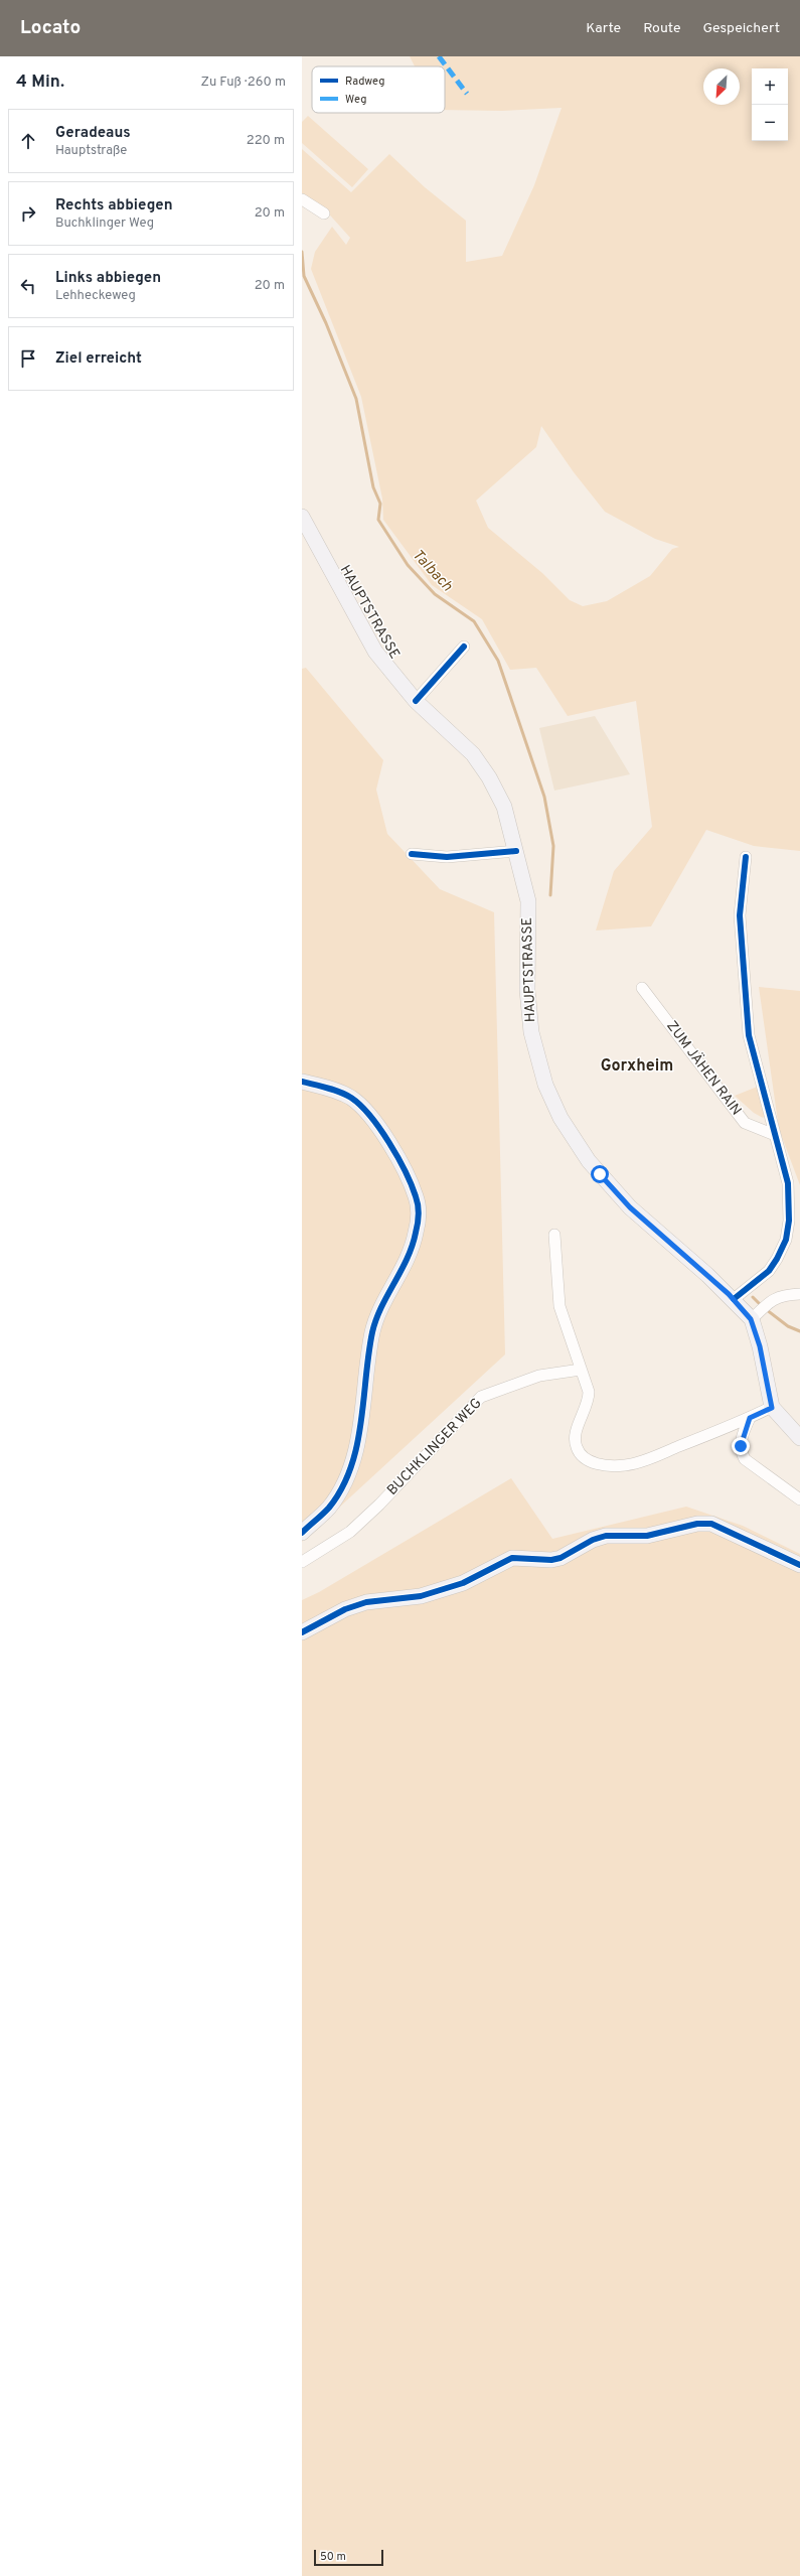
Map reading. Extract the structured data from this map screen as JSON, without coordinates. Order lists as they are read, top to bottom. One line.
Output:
{"streets":{"main road":["HAUPTSTRASSE"],"street":["ZUM JÄHEN RAIN","BUCHKLINGER WEG"]},"districts":["Gorxheim"],"water":["Talbach"],"legend":["Radweg","Weg"],"scale_bar":"50 m","north":"bottom left","page":{"header":"Locato","nav":["Karte","Route","Gespeichert"],"heading":["4 Min.","Zu Fuß · 260 m"],"map_buttons":["+","−"],"list":[["Geradeaus","Hauptstraße","220 m"],["Rechts abbiegen","Buchklinger Weg","20 m"],["Links abbiegen","Lehheckeweg","20 m"],"Ziel erreicht"],"scale":"50 m"}}
